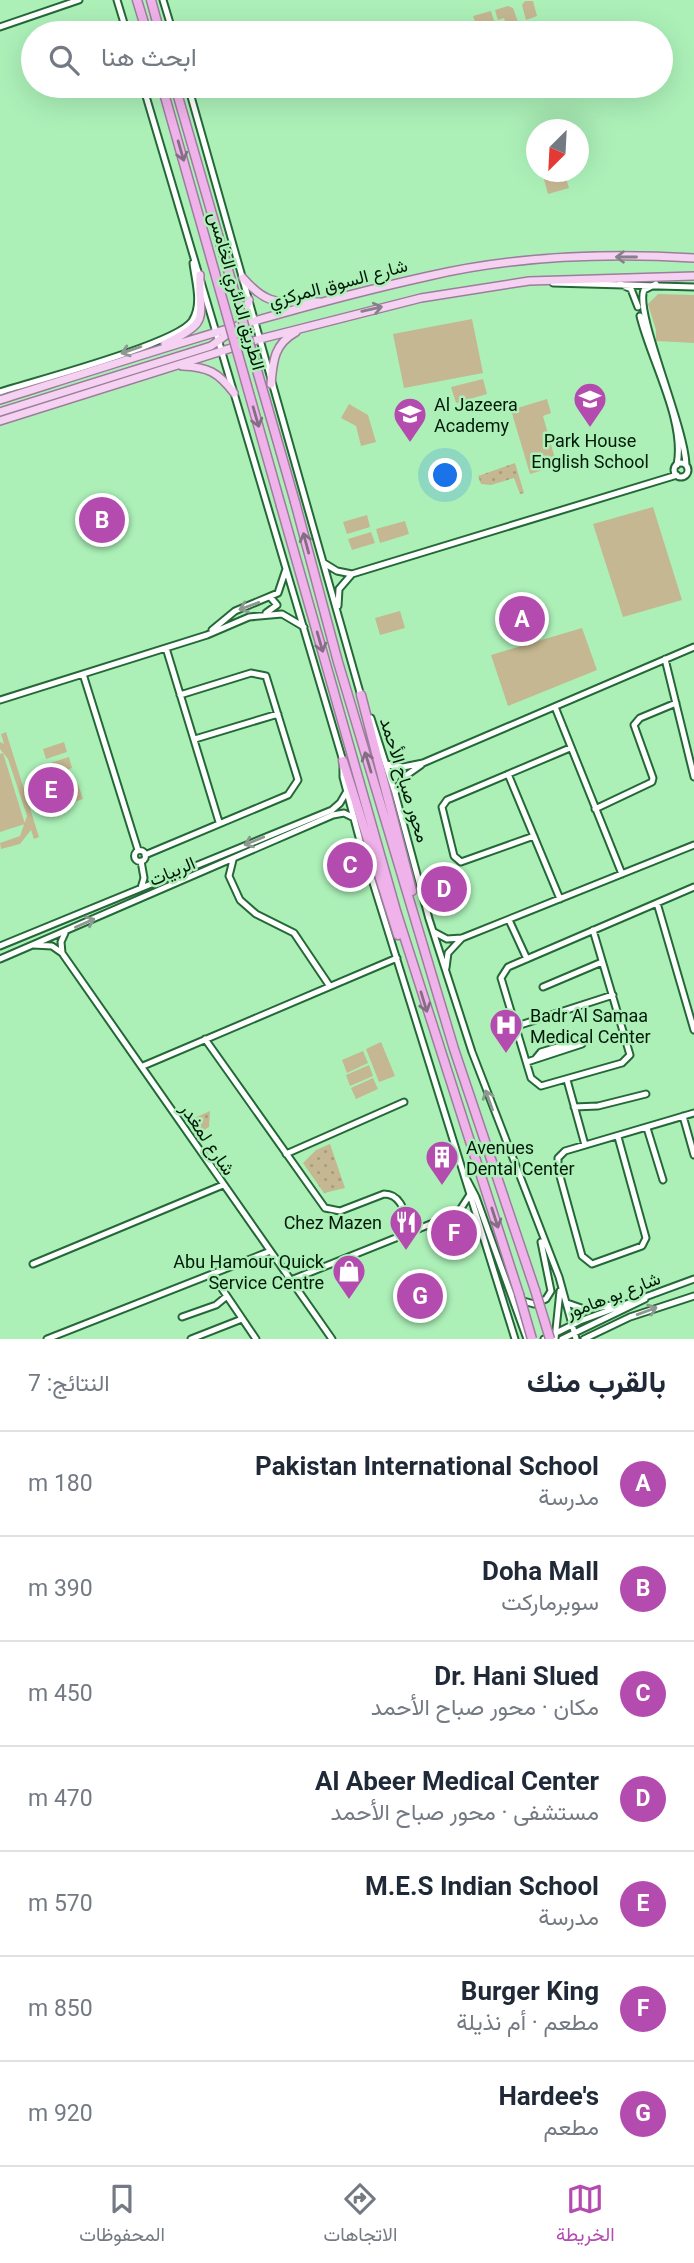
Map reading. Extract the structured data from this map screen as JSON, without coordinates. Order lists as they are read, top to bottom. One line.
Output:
{"streets":{"highway":["الطريق الدائري الخامس","محور صباح الأحمد"],"main road":["شارع السوق المركزي"],"street":["الربيات","شارع لمغدر","شارع بو هامور"]},"crossings":[["شارع السوق المركزي","الطريق الدائري الخامس"],["الطريق الدائري الخامس","محور صباح الأحمد"],["محور صباح الأحمد","شارع بو هامور"]],"places":{"school or university":["Park House English School","Al Jazeera Academy"],"hospital":["Badr Al Samaa Medical Center"],"building":["Avenues Dental Center"],"restaurant":["Chez Mazen"],"shop":["Abu Hamour Quick Service Centre"]},"north":"bottom left","page":{"search":"ابحث هنا","pins":["B","A","E","C","D","F","G"],"heading":["بالقرب منك","النتائج: 7"],"list":[{"mark":"A","name":"Pakistan International School","note":"مدرسة","value":"180 m"},{"mark":"B","name":"Doha Mall","note":"سوبرماركت","value":"390 m"},{"mark":"C","name":"Dr. Hani Slued","note":"مكان · محور صباح الأحمد","value":"450 m"},{"mark":"D","name":"Al Abeer Medical Center","note":"مستشفى · محور صباح الأحمد","value":"470 m"},{"mark":"E","name":"M.E.S Indian School","note":"مدرسة","value":"570 m"},{"mark":"F","name":"Burger King","note":"مطعم · أم نذيلة","value":"850 m"},{"mark":"G","name":"Hardee's","note":"مطعم","value":"920 m"}],"nav":["الخريطة","الاتجاهات","المحفوظات"]}}
